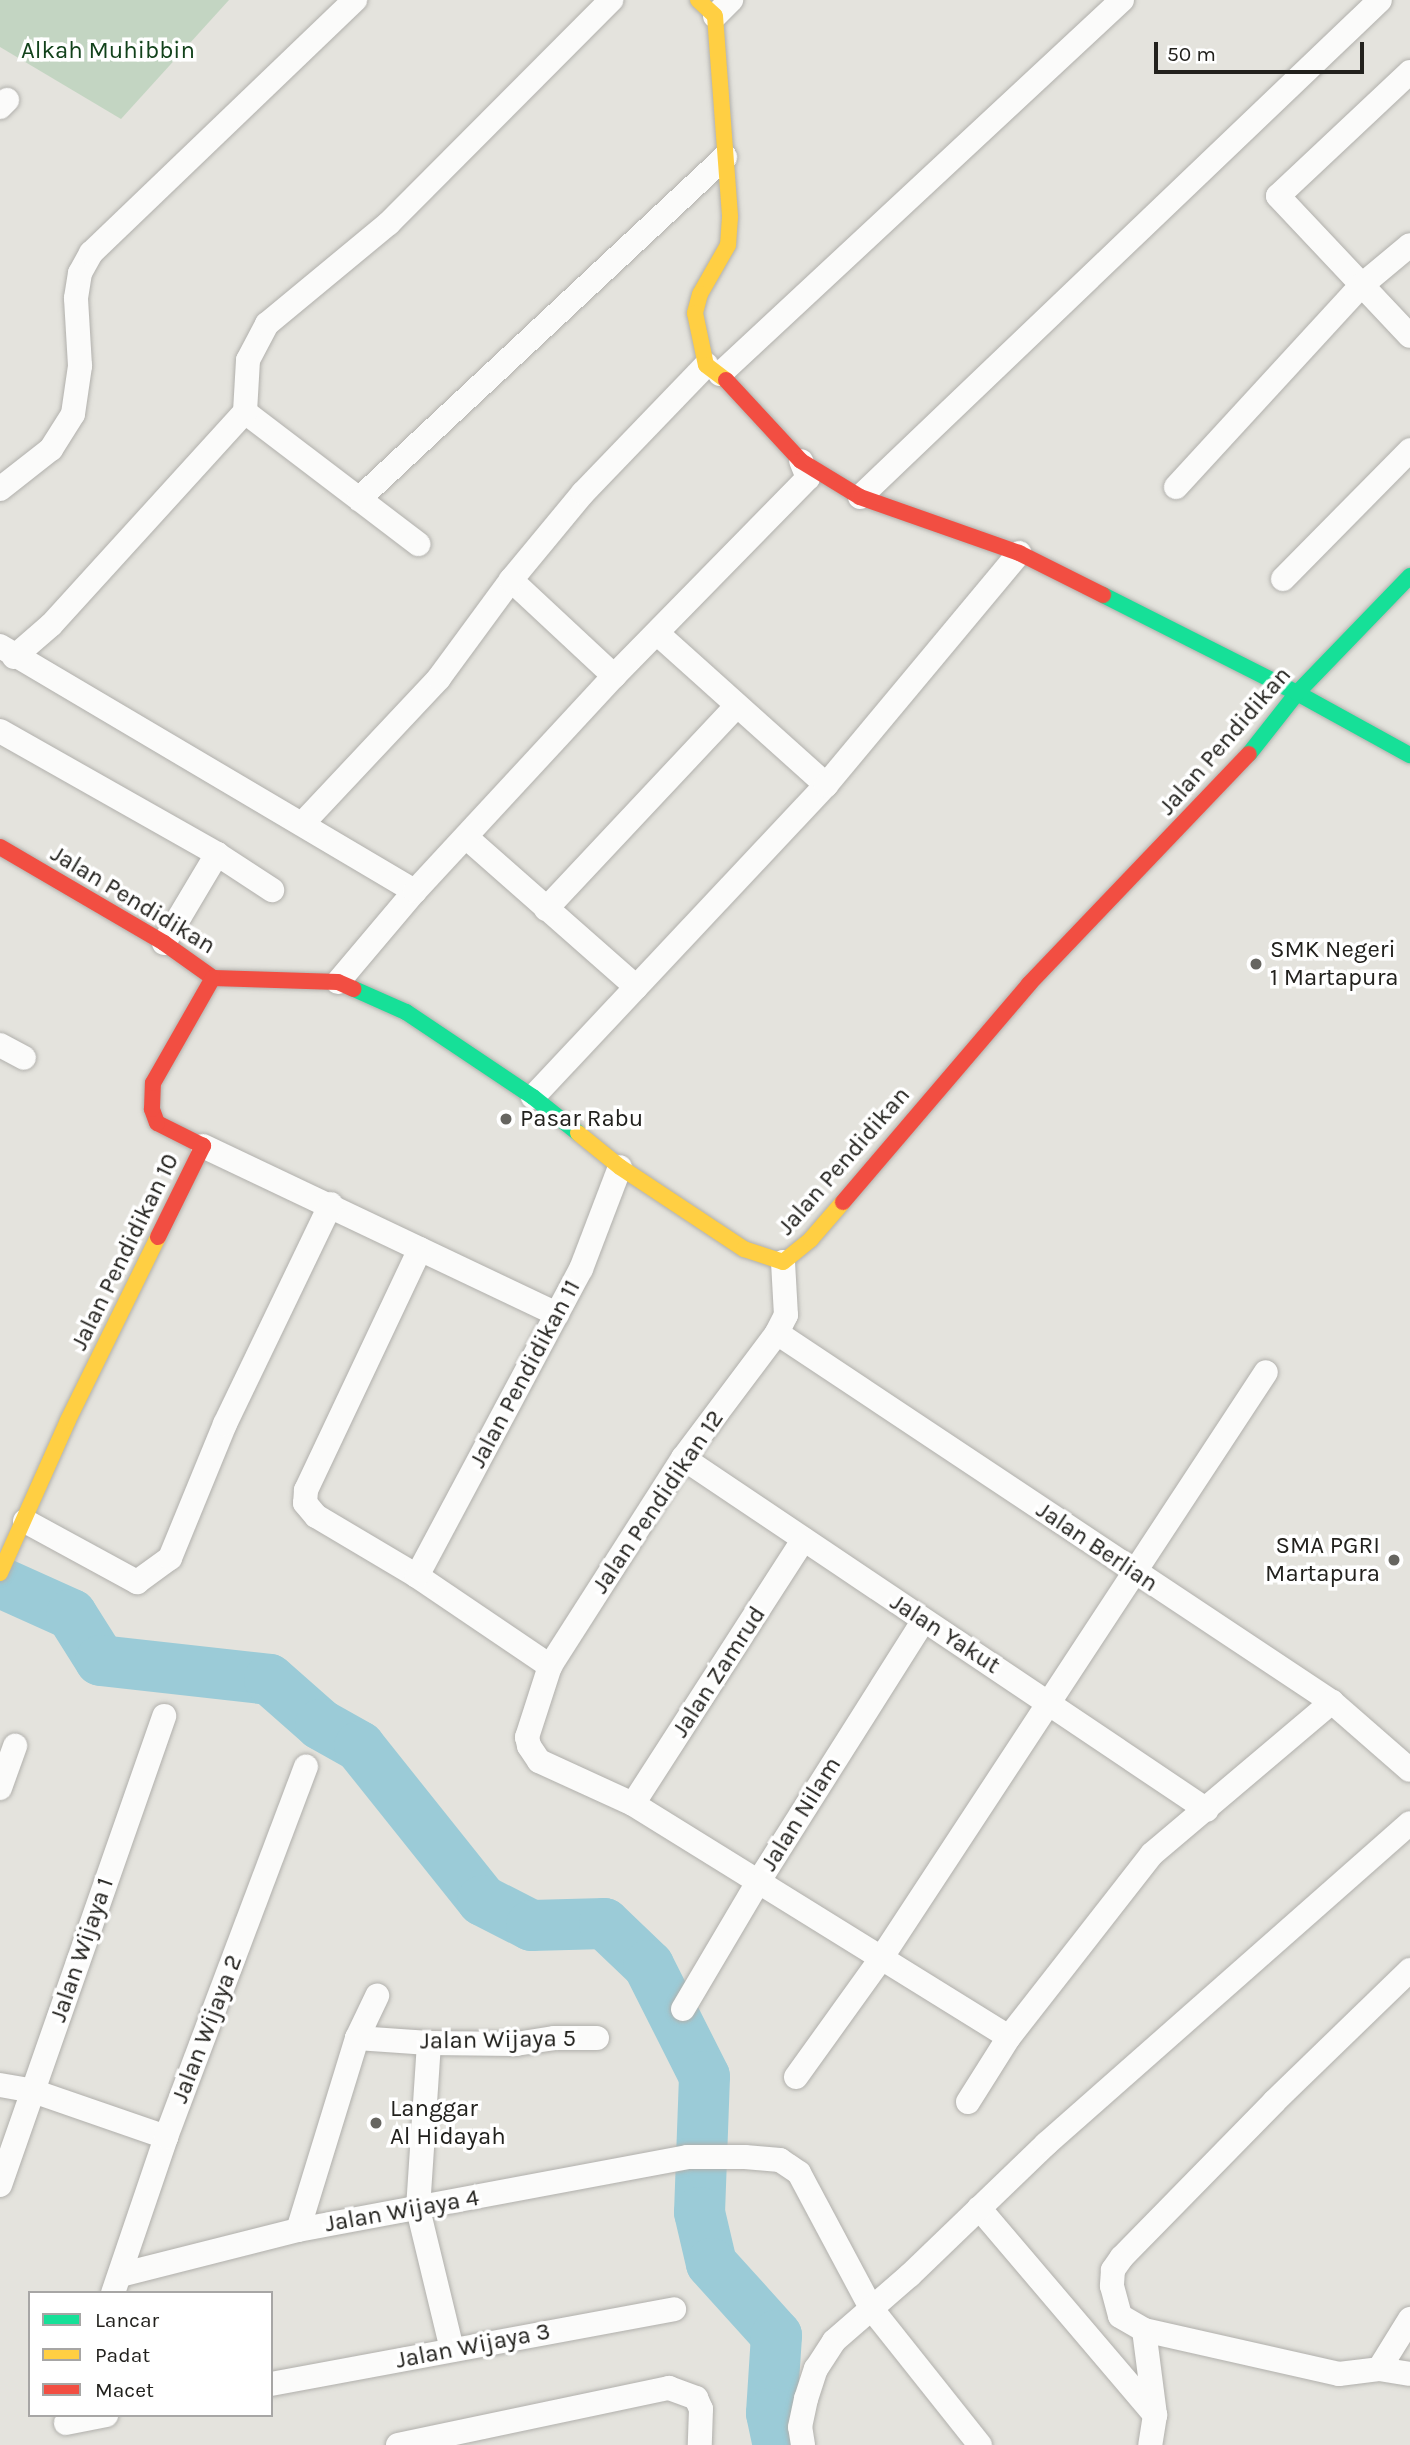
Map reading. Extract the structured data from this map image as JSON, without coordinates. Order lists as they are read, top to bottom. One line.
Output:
{"streets":{"street":["Jalan Pendidikan","Jalan Pendidikan 10","Jalan Pendidikan 11","Jalan Pendidikan 12","Jalan Berlian","Jalan Yakut","Jalan Zamrud","Jalan Nilam","Jalan Wijaya 1","Jalan Wijaya 2","Jalan Wijaya 5","Jalan Wijaya 4","Jalan Wijaya 3"]},"crossings":[["Jalan Pendidikan","Jalan Pendidikan 10"],["Jalan Pendidikan","Jalan Pendidikan 11"],["Jalan Pendidikan","Jalan Pendidikan 12"],["Jalan Pendidikan 12","Jalan Berlian"],["Jalan Pendidikan 12","Jalan Yakut"],["Jalan Pendidikan 12","Jalan Zamrud"],["Jalan Yakut","Jalan Zamrud"],["Jalan Yakut","Jalan Nilam"],["Jalan Wijaya 2","Jalan Wijaya 4"]],"parks":["Alkah Muhibbin"],"places":["SMK Negeri 1 Martapura","Pasar Rabu","SMA PGRI Martapura","Langgar Al Hidayah"],"legend":["Lancar","Padat","Macet"],"scale_bar":"50 m"}
